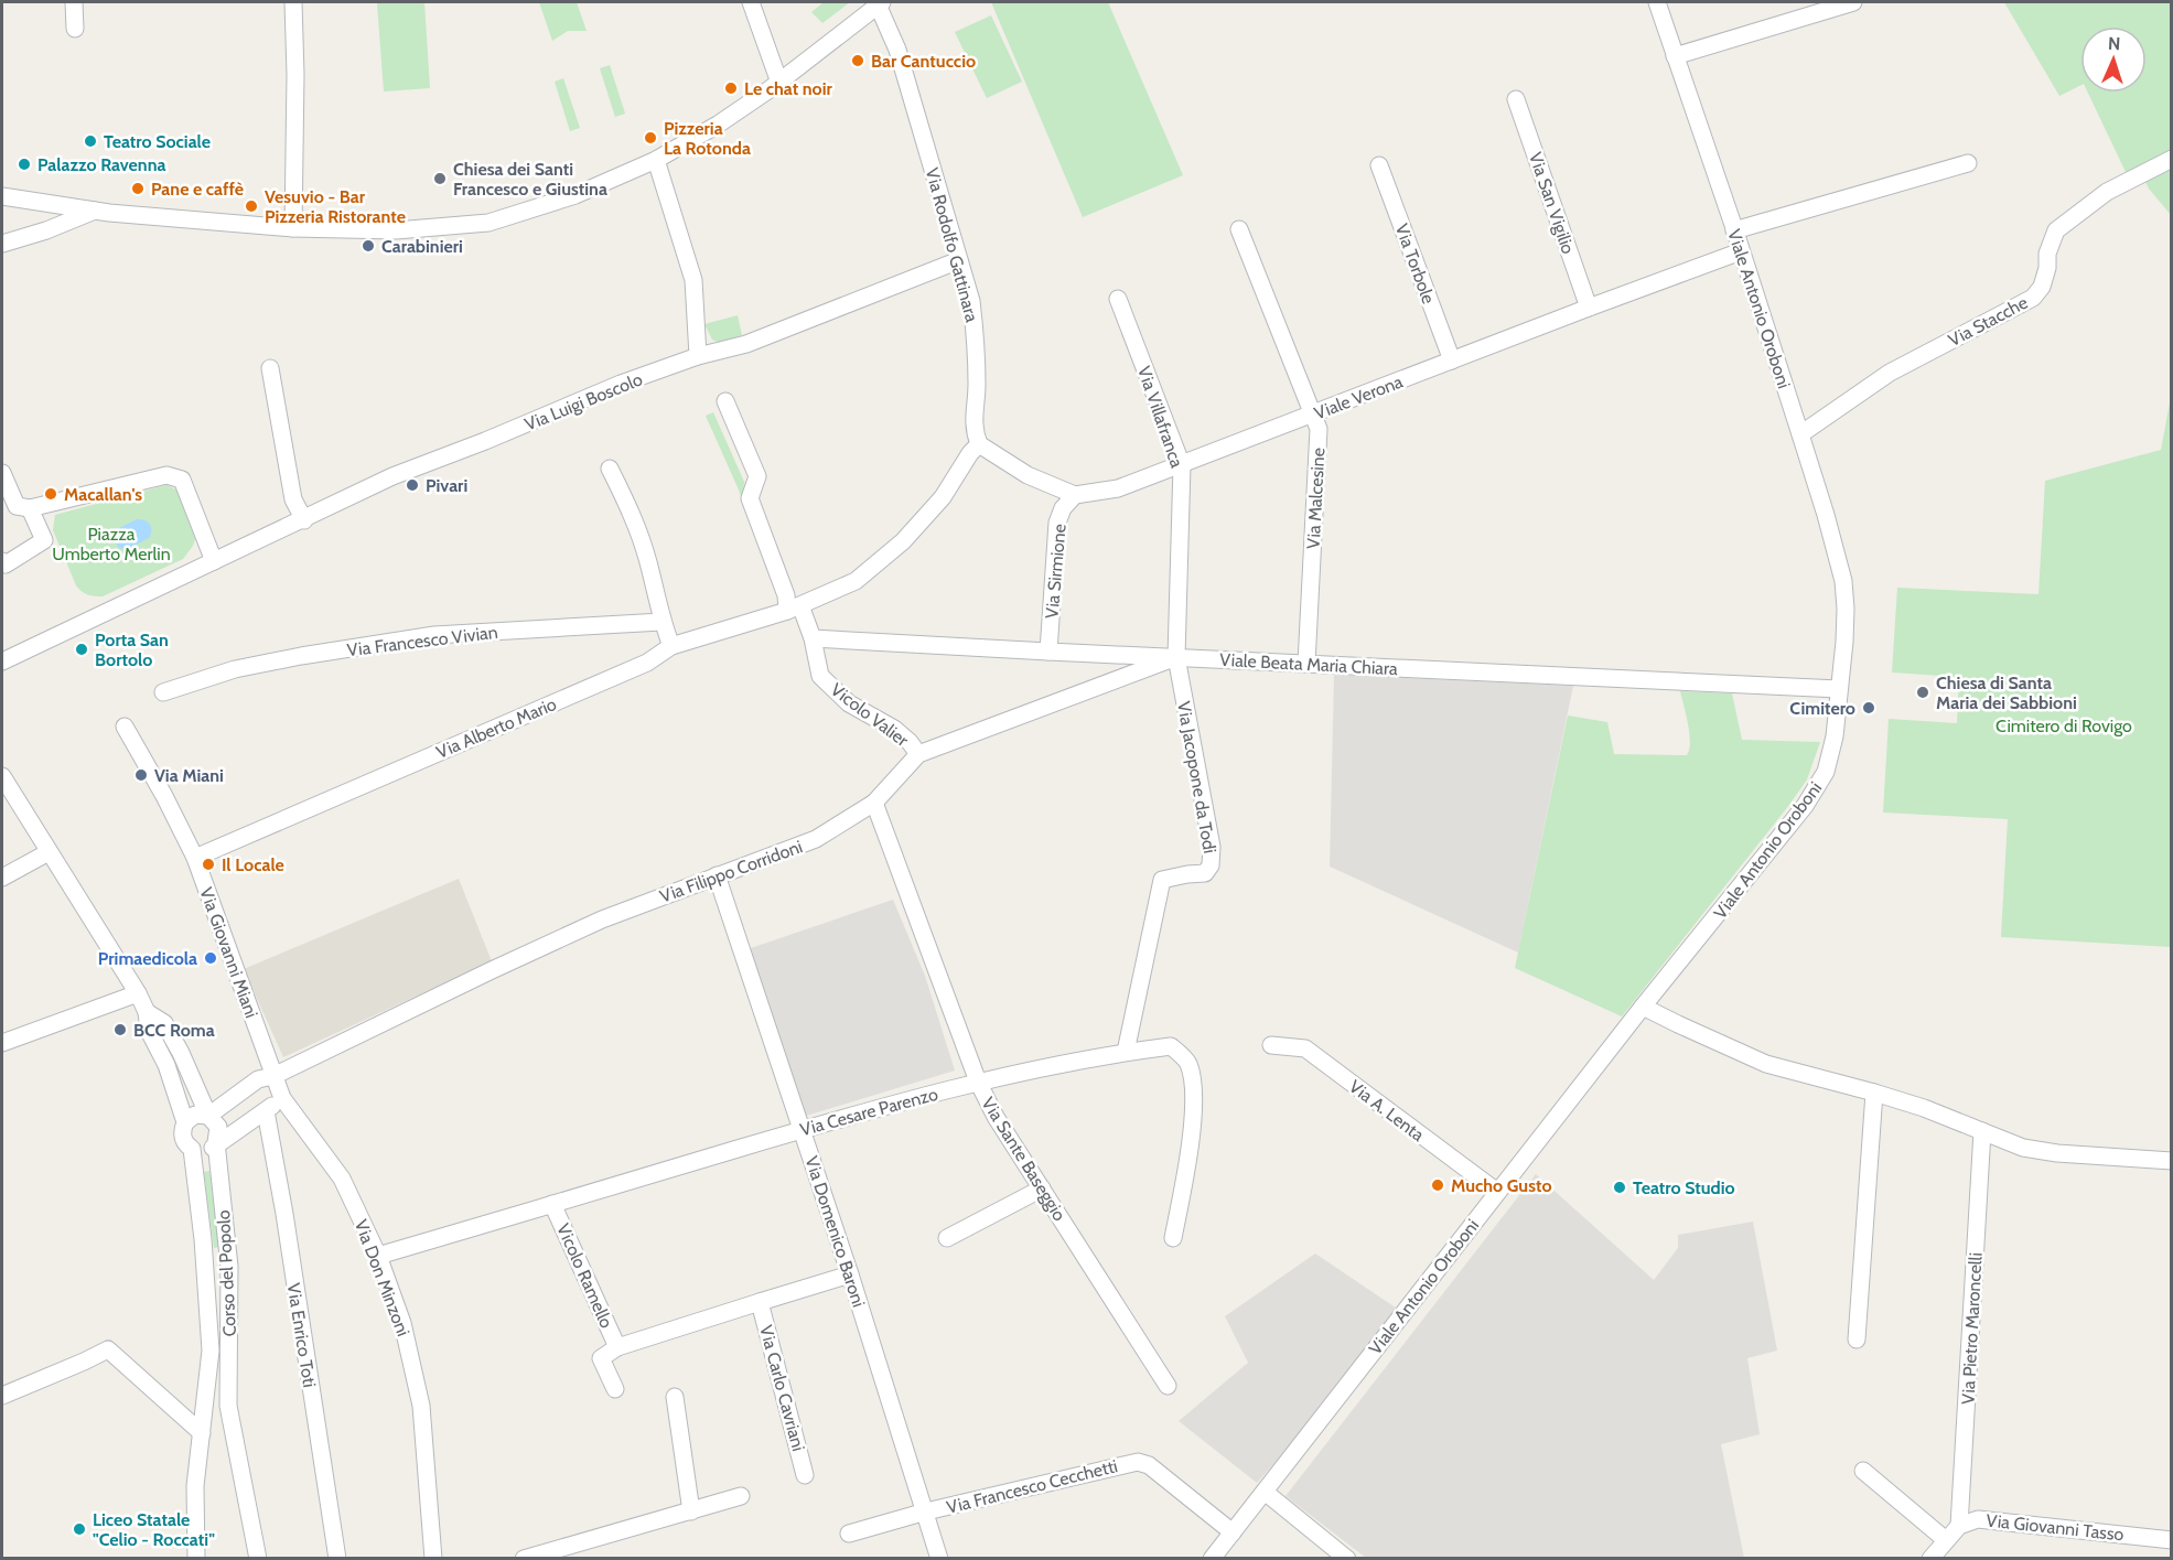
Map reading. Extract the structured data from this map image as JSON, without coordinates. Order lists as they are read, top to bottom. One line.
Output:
{"streets":{"street":["Via San Vigilio","Via Rodolfo Gattinara","Via Torbole","Viale Antonio Oroboni","Via Stacche","Viale Verona","Via Luigi Boscolo","Via Villafranca","Via Malcesine","Via Sirmione","Via Francesco Vivian","Viale Beata Maria Chiara","Vicolo Valier","Via Alberto Mario","Via Jacopone da Todi","Via Filippo Corridoni","Via Giovanni Miani","Via A. Lenta","Via Cesare Parenzo","Via Sante Baseggio","Via Domenico Baroni","Corso del Popolo","Vicolo Ramello","Via Don Minzoni","Via Pietro Maroncelli","Via Enrico Toti","Via Carlo Cavriani","Via Francesco Cecchetti","Via Giovanni Tasso"]},"crossings":[["Via San Vigilio","Viale Verona"],["Via Rodolfo Gattinara","Via Luigi Boscolo"],["Via Torbole","Viale Verona"],["Viale Antonio Oroboni","Via Stacche"],["Viale Antonio Oroboni","Viale Verona"],["Viale Antonio Oroboni","Viale Beata Maria Chiara"],["Viale Antonio Oroboni","Via A. Lenta"],["Viale Antonio Oroboni","Via Francesco Cecchetti"],["Viale Verona","Via Villafranca"],["Viale Verona","Via Malcesine"],["Viale Verona","Via Sirmione"],["Via Villafranca","Viale Beata Maria Chiara"],["Via Villafranca","Via Jacopone da Todi"],["Via Villafranca","Via Filippo Corridoni"],["Via Malcesine","Viale Beata Maria Chiara"],["Via Sirmione","Viale Beata Maria Chiara"],["Viale Beata Maria Chiara","Vicolo Valier"],["Viale Beata Maria Chiara","Via Jacopone da Todi"],["Viale Beata Maria Chiara","Via Filippo Corridoni"],["Vicolo Valier","Via Filippo Corridoni"],["Via Alberto Mario","Via Giovanni Miani"],["Via Jacopone da Todi","Via Filippo Corridoni"],["Via Jacopone da Todi","Via Cesare Parenzo"],["Via Filippo Corridoni","Via Giovanni Miani"],["Via Filippo Corridoni","Via Sante Baseggio"],["Via Filippo Corridoni","Via Domenico Baroni"],["Via Filippo Corridoni","Corso del Popolo"],["Via Giovanni Miani","Via Don Minzoni"],["Via Cesare Parenzo","Via Sante Baseggio"],["Via Cesare Parenzo","Via Domenico Baroni"],["Via Cesare Parenzo","Vicolo Ramello"],["Via Cesare Parenzo","Via Don Minzoni"],["Via Domenico Baroni","Via Carlo Cavriani"],["Via Domenico Baroni","Via Francesco Cecchetti"],["Vicolo Ramello","Via Carlo Cavriani"],["Via Pietro Maroncelli","Via Giovanni Tasso"]],"parks":["Piazza Umberto Merlin","Cimitero di Rovigo"],"places":["Bar Cantuccio","Le chat noir","Pizzeria La Rotonda","Teatro Sociale","Palazzo Ravenna","Chiesa dei Santi Francesco e Giustina","Pane e caffè","Vesuvio - Bar Pizzeria Ristorante","Carabinieri","Pivari","Macallan's","Porta San Bortolo","Chiesa di Santa Maria dei Sabbioni","Cimitero","Via Miani","Il Locale","Primaedicola","BCC Roma","Mucho Gusto","Teatro Studio","Liceo Statale \"Celio - Roccati\""],"north":"top"}
